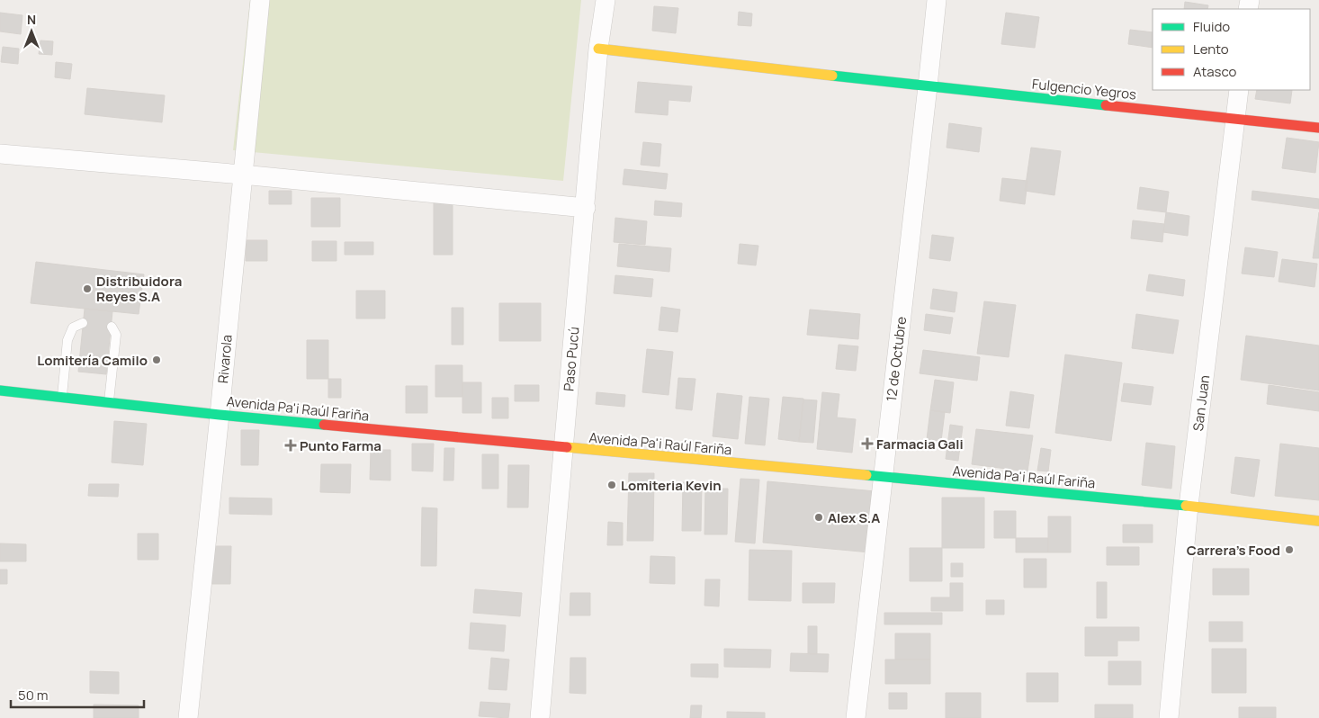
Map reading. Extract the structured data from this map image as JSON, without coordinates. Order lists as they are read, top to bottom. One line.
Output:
{"streets":{"main road":["Fulgencio Yegros","Avenida Pa'i Raúl Fariña"],"street":["Rivarola","Paso Pucú","12 de Octubre","San Juan"]},"crossings":[["Fulgencio Yegros","Paso Pucú"],["Fulgencio Yegros","12 de Octubre"],["Fulgencio Yegros","San Juan"],["Rivarola","Avenida Pa'i Raúl Fariña"],["Paso Pucú","Avenida Pa'i Raúl Fariña"],["12 de Octubre","Avenida Pa'i Raúl Fariña"],["San Juan","Avenida Pa'i Raúl Fariña"]],"places":{"other":["Distribuidora Reyes S.A","Lomitería Camilo","Lomiteria Kevin","Alex S.A","Carrera's Food"],"health":["Farmacia Gali","Punto Farma"]},"legend":["Fluido","Lento","Atasco"],"scale_bar":"50 m","north":"top"}
